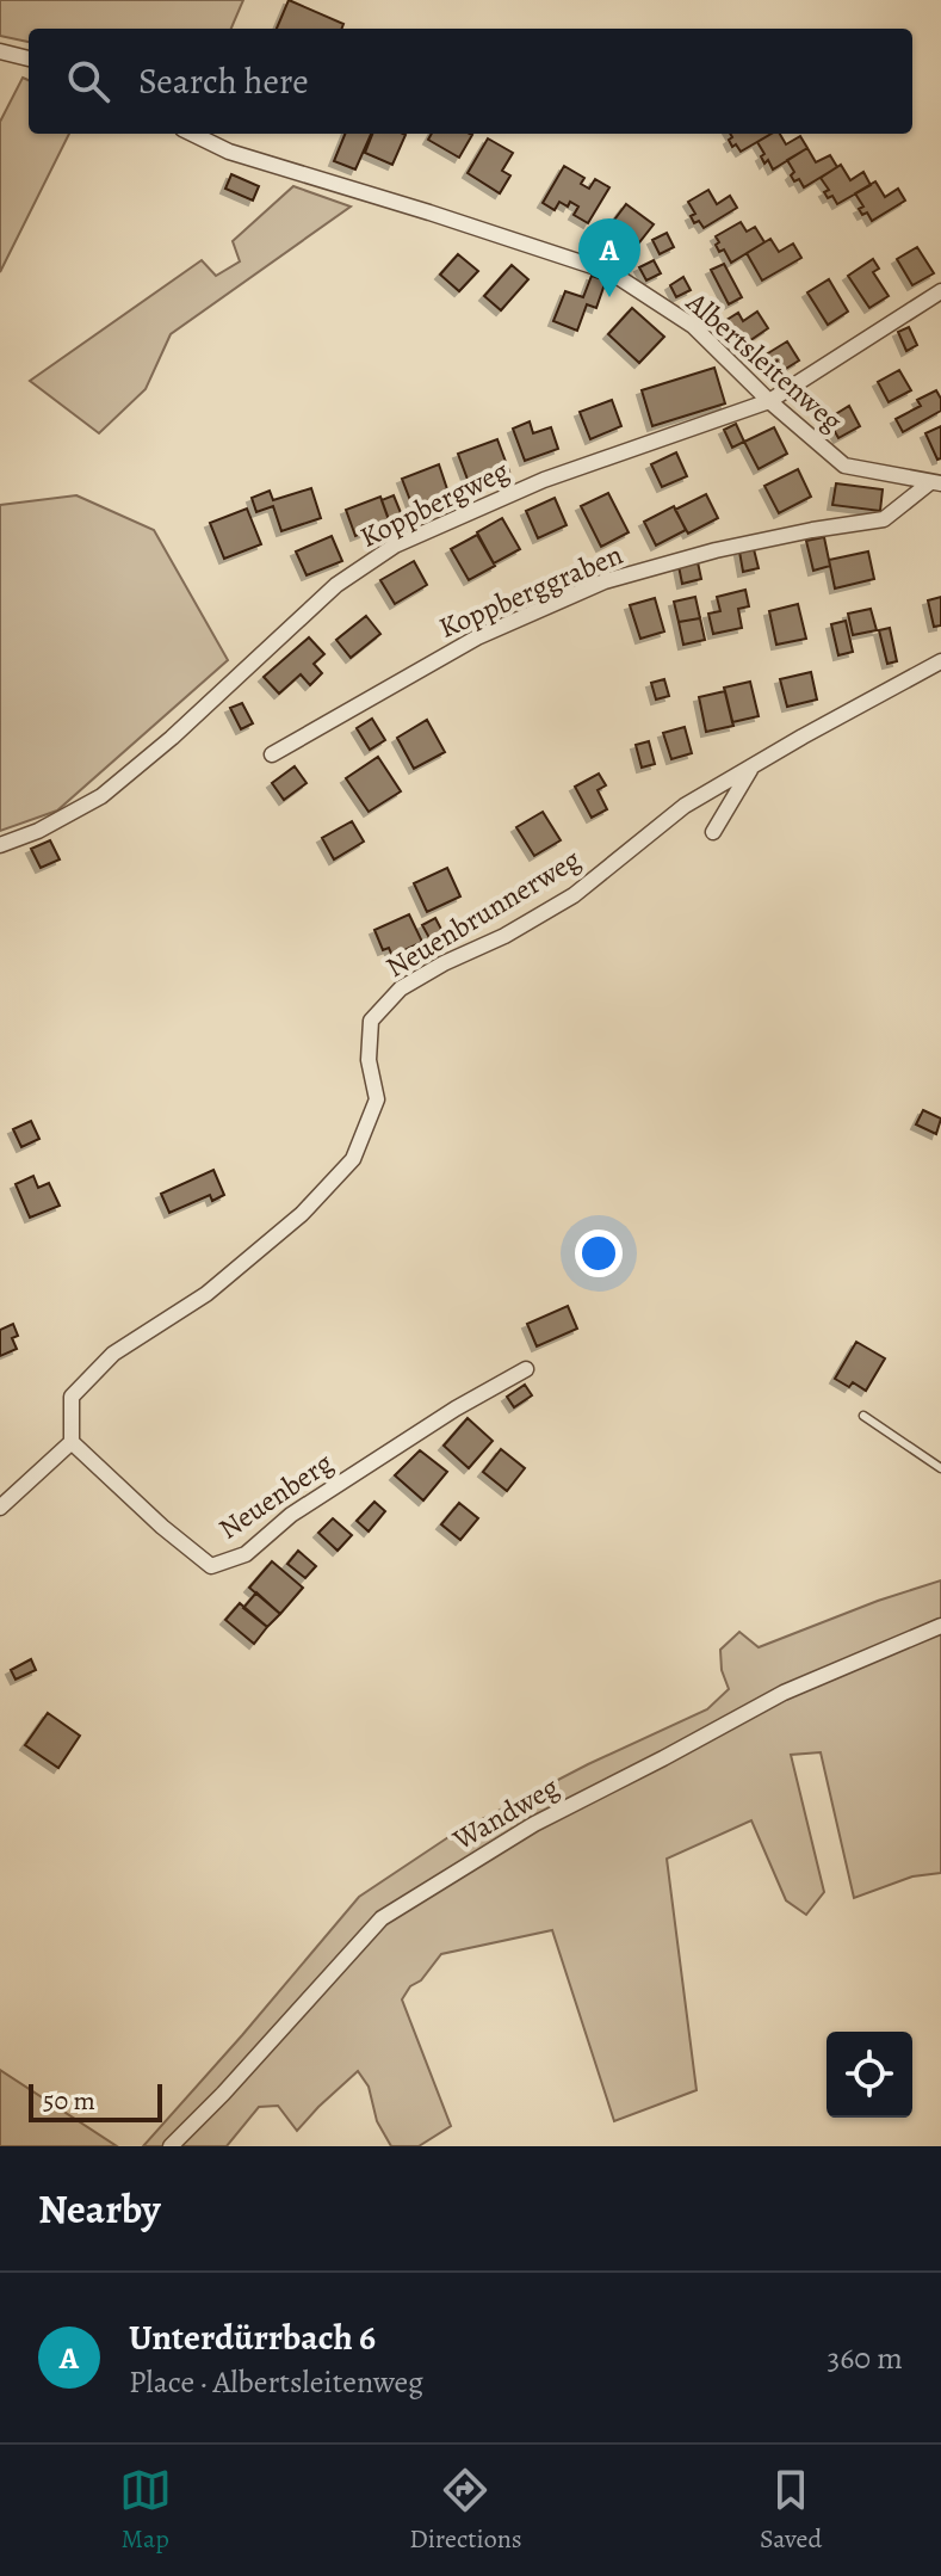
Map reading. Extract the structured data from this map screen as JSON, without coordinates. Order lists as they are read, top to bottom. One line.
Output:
{"streets":{"street":["Albertsleitenweg","Koppbergweg","Koppberggraben","Neuenbrunnerweg","Neuenberg","Wandweg"]},"crossings":[["Albertsleitenweg","Koppbergweg"],["Albertsleitenweg","Koppberggraben"],["Neuenbrunnerweg","Neuenberg"]],"scale_bar":"50 m","page":{"search":"Search here","pins":"A","scale":"50 m","heading":"Nearby","list":[{"mark":"A","name":"Unterdürrbach 6","note":"Place · Albertsleitenweg","value":"360 m"}],"nav":["Map","Directions","Saved"]}}
